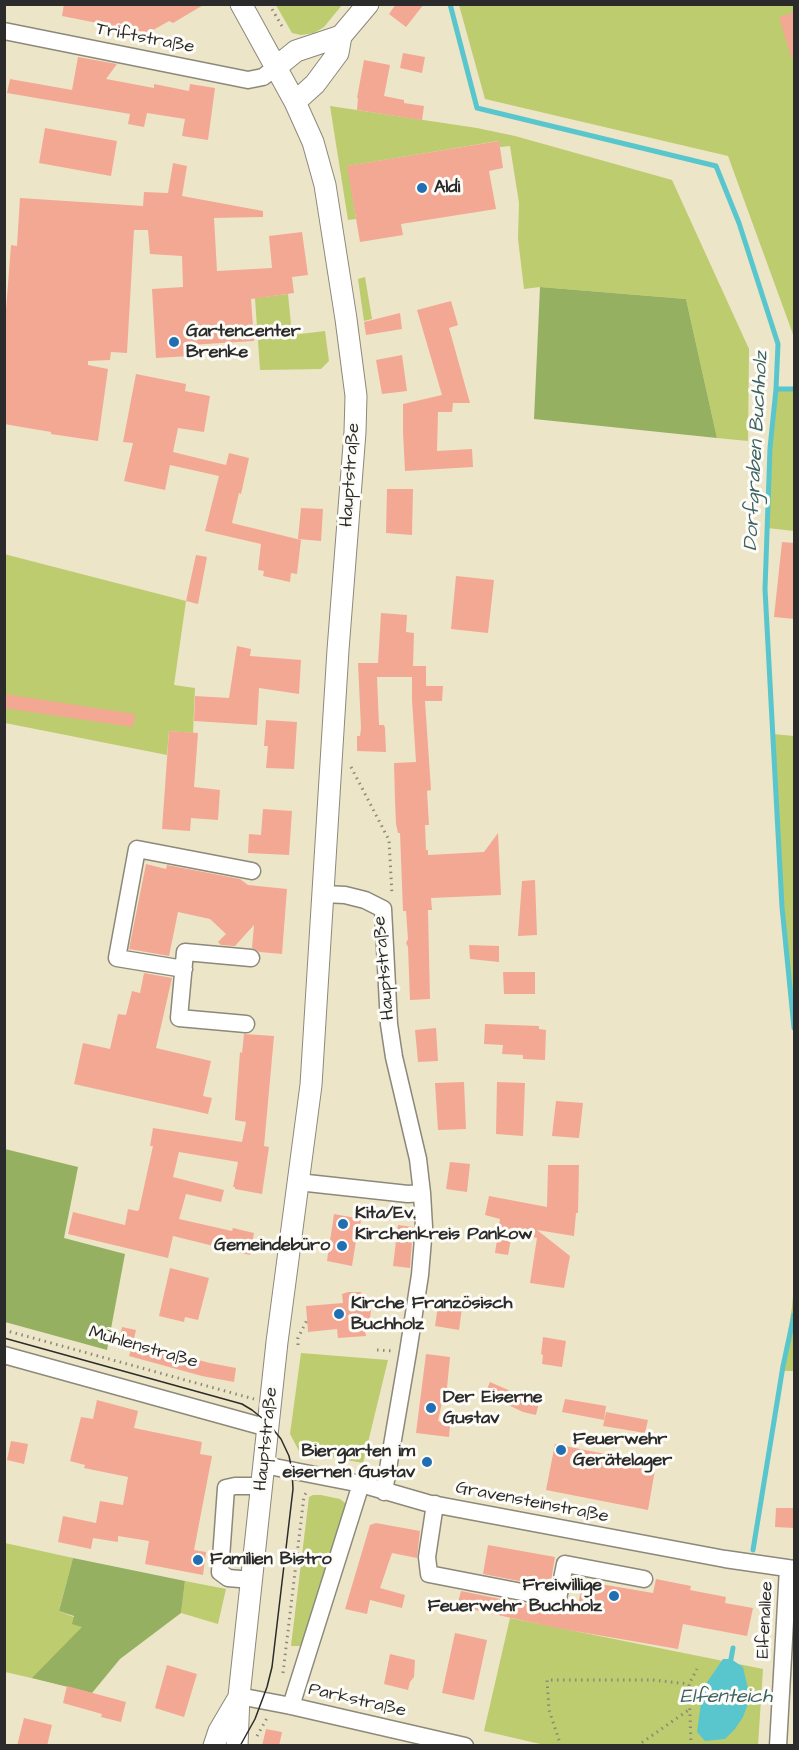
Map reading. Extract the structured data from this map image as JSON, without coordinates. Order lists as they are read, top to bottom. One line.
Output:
{"streets":{"main road":["Hauptstraße"],"street":["Triftstraße","Gravensteinstraße","Elfenallee","Parkstraße"],"path":["Mühlenstraße"]},"crossings":[["Triftstraße","Hauptstraße"],["Hauptstraße","Mühlenstraße"],["Hauptstraße","Gravensteinstraße"],["Hauptstraße","Parkstraße"],["Gravensteinstraße","Elfenallee"]],"water":["Dorfgraben Buchholz","Elfenteich"],"places":["Aldi","Gartencenter Brenke","Kita/Ev. Kirchenkreis Pankow","Gemeindebüro","Kirche Französisch Buchholz","Der Eiserne Gustav","Feuerwehr Gerätelager","Biergarten im eisernen Gustav","Familien Bistro","Freiwillige Feuerwehr Buchholz"]}
